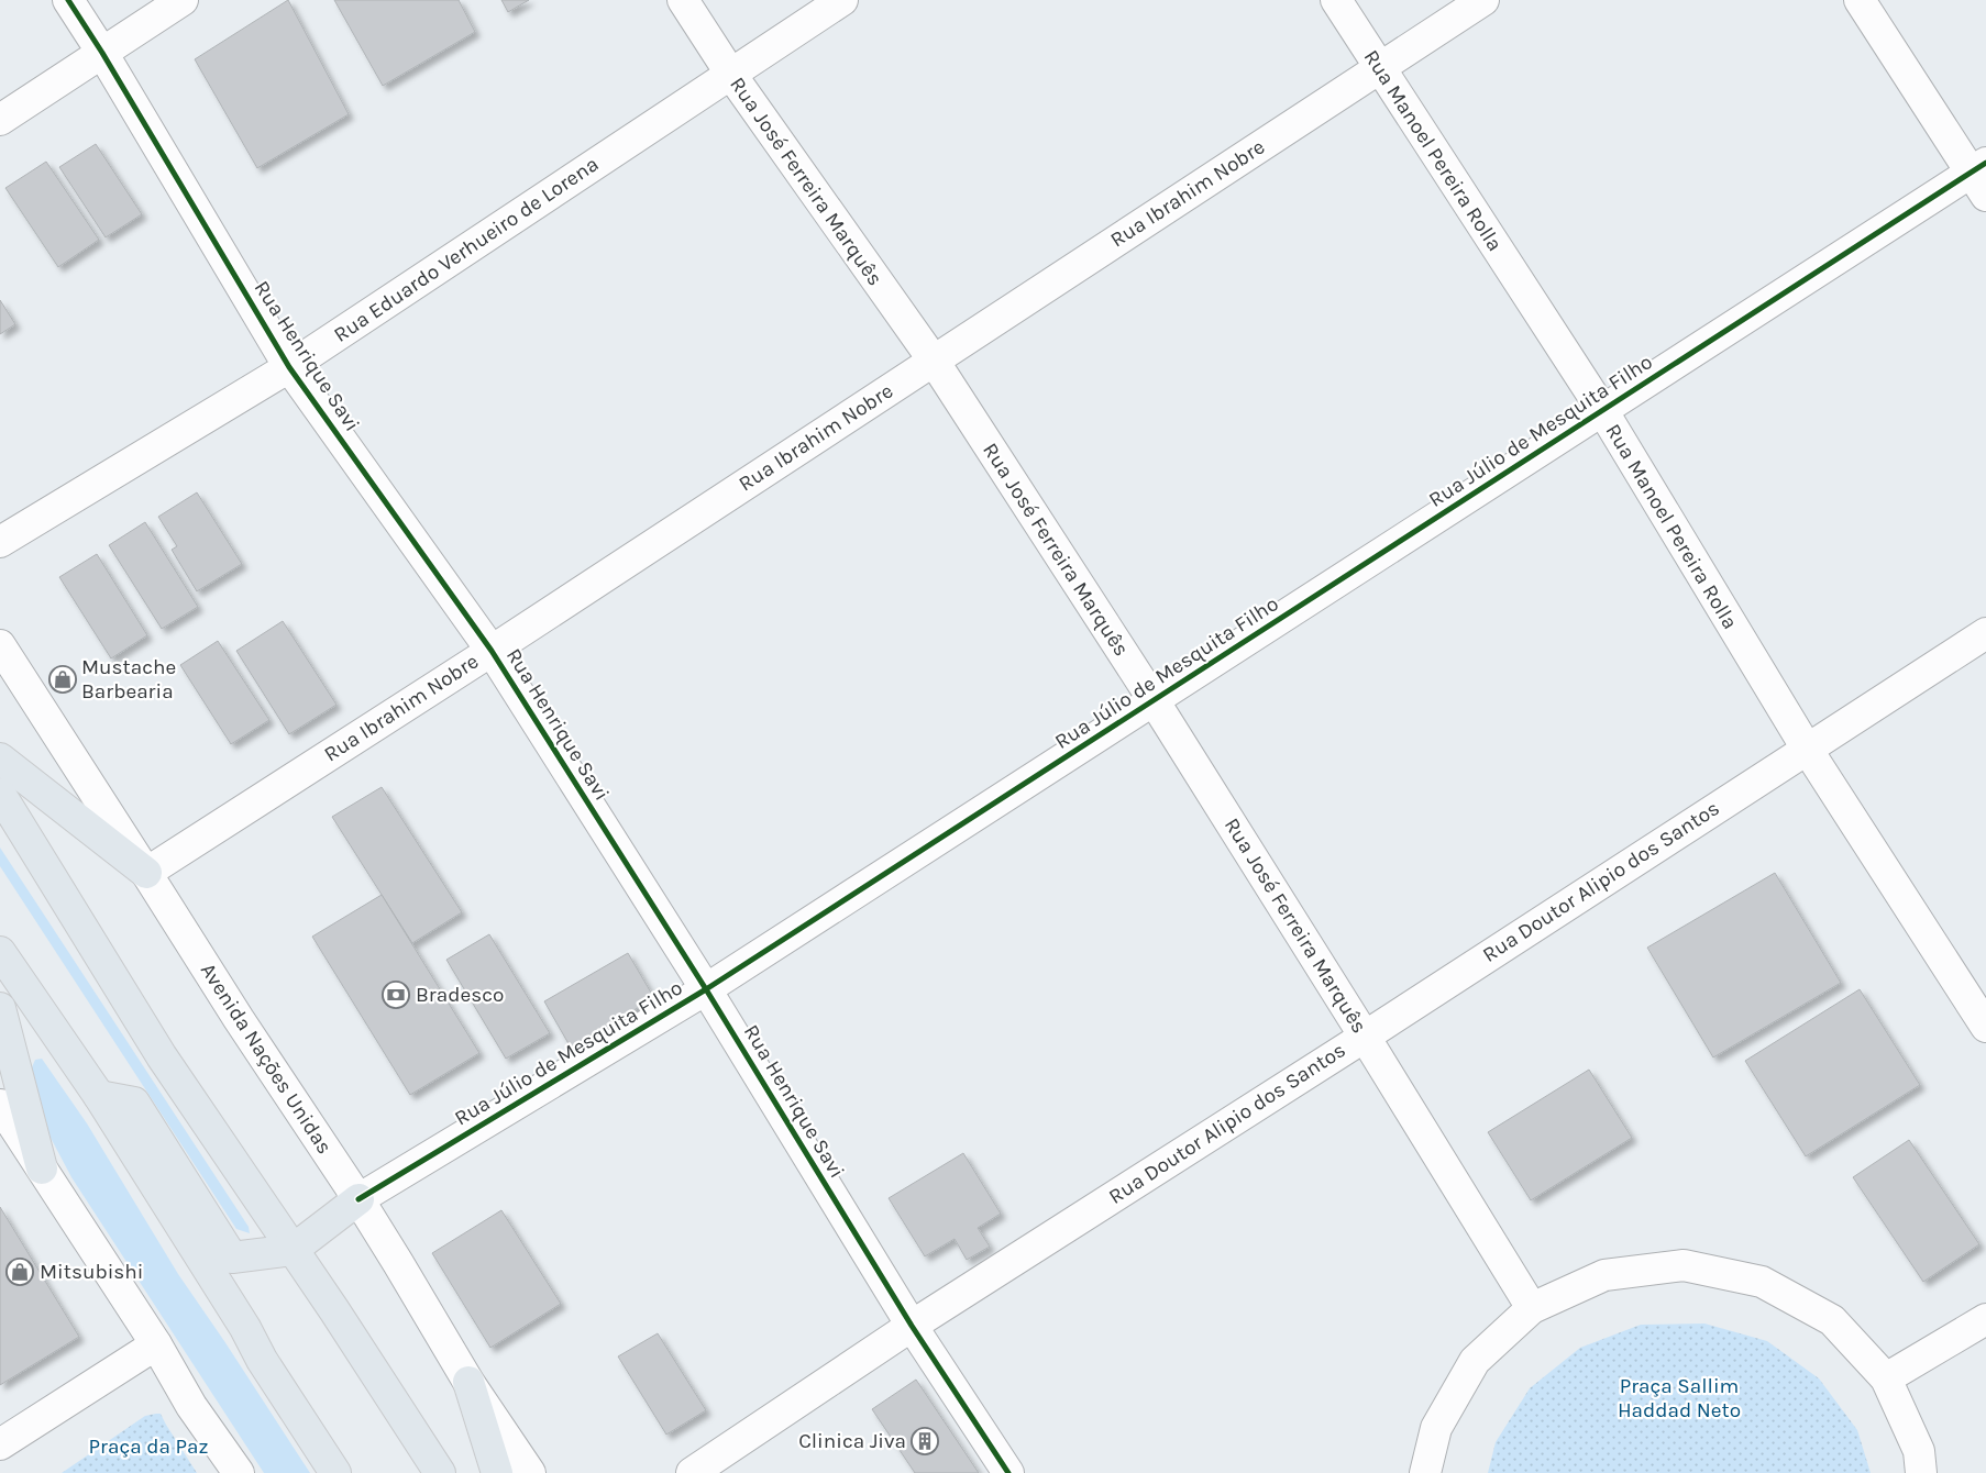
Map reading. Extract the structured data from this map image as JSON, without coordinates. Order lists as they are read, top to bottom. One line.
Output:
{"streets":{"street":["Rua Manoel Pereira Rolla","Rua José Ferreira Marquês","Rua Ibrahim Nobre","Rua Eduardo Verhueiro de Lorena","Rua Henrique Savi","Rua Júlio de Mesquita Filho","Rua Doutor Alipio dos Santos","Avenida Nações Unidas"]},"crossings":[["Rua Manoel Pereira Rolla","Rua Ibrahim Nobre"],["Rua Manoel Pereira Rolla","Rua Júlio de Mesquita Filho"],["Rua Manoel Pereira Rolla","Rua Doutor Alipio dos Santos"],["Rua José Ferreira Marquês","Rua Ibrahim Nobre"],["Rua José Ferreira Marquês","Rua Eduardo Verhueiro de Lorena"],["Rua José Ferreira Marquês","Rua Júlio de Mesquita Filho"],["Rua José Ferreira Marquês","Rua Doutor Alipio dos Santos"],["Rua Ibrahim Nobre","Rua Henrique Savi"],["Rua Ibrahim Nobre","Avenida Nações Unidas"],["Rua Eduardo Verhueiro de Lorena","Rua Henrique Savi"],["Rua Henrique Savi","Rua Júlio de Mesquita Filho"],["Rua Henrique Savi","Rua Doutor Alipio dos Santos"],["Rua Júlio de Mesquita Filho","Avenida Nações Unidas"]],"parks":["Praça Sallim Haddad Neto","Praça da Paz"],"places":{"shop":["Mustache Barbearia","Mitsubishi"],"bank":["Bradesco"],"building":["Clinica Jiva"]}}
